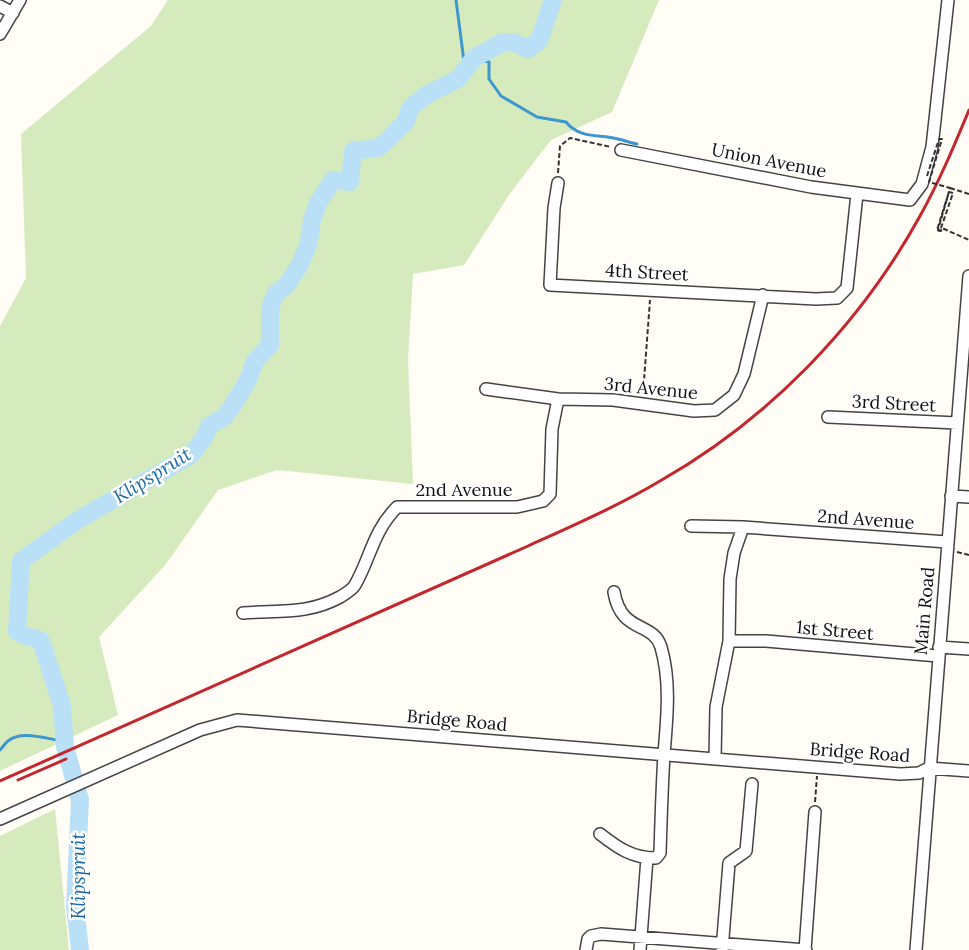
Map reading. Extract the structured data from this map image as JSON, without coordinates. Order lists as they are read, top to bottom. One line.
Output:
{"streets":{"street":["Union Avenue","4th Street","3rd Avenue","3rd Street","2nd Avenue","Main Road","1st Street","Bridge Road"]},"crossings":[["Union Avenue","4th Street"],["4th Street","3rd Avenue"],["3rd Avenue","2nd Avenue"],["3rd Street","Main Road"],["2nd Avenue","Main Road"],["Main Road","1st Street"],["Main Road","Bridge Road"]],"water":["Klipspruit"]}
